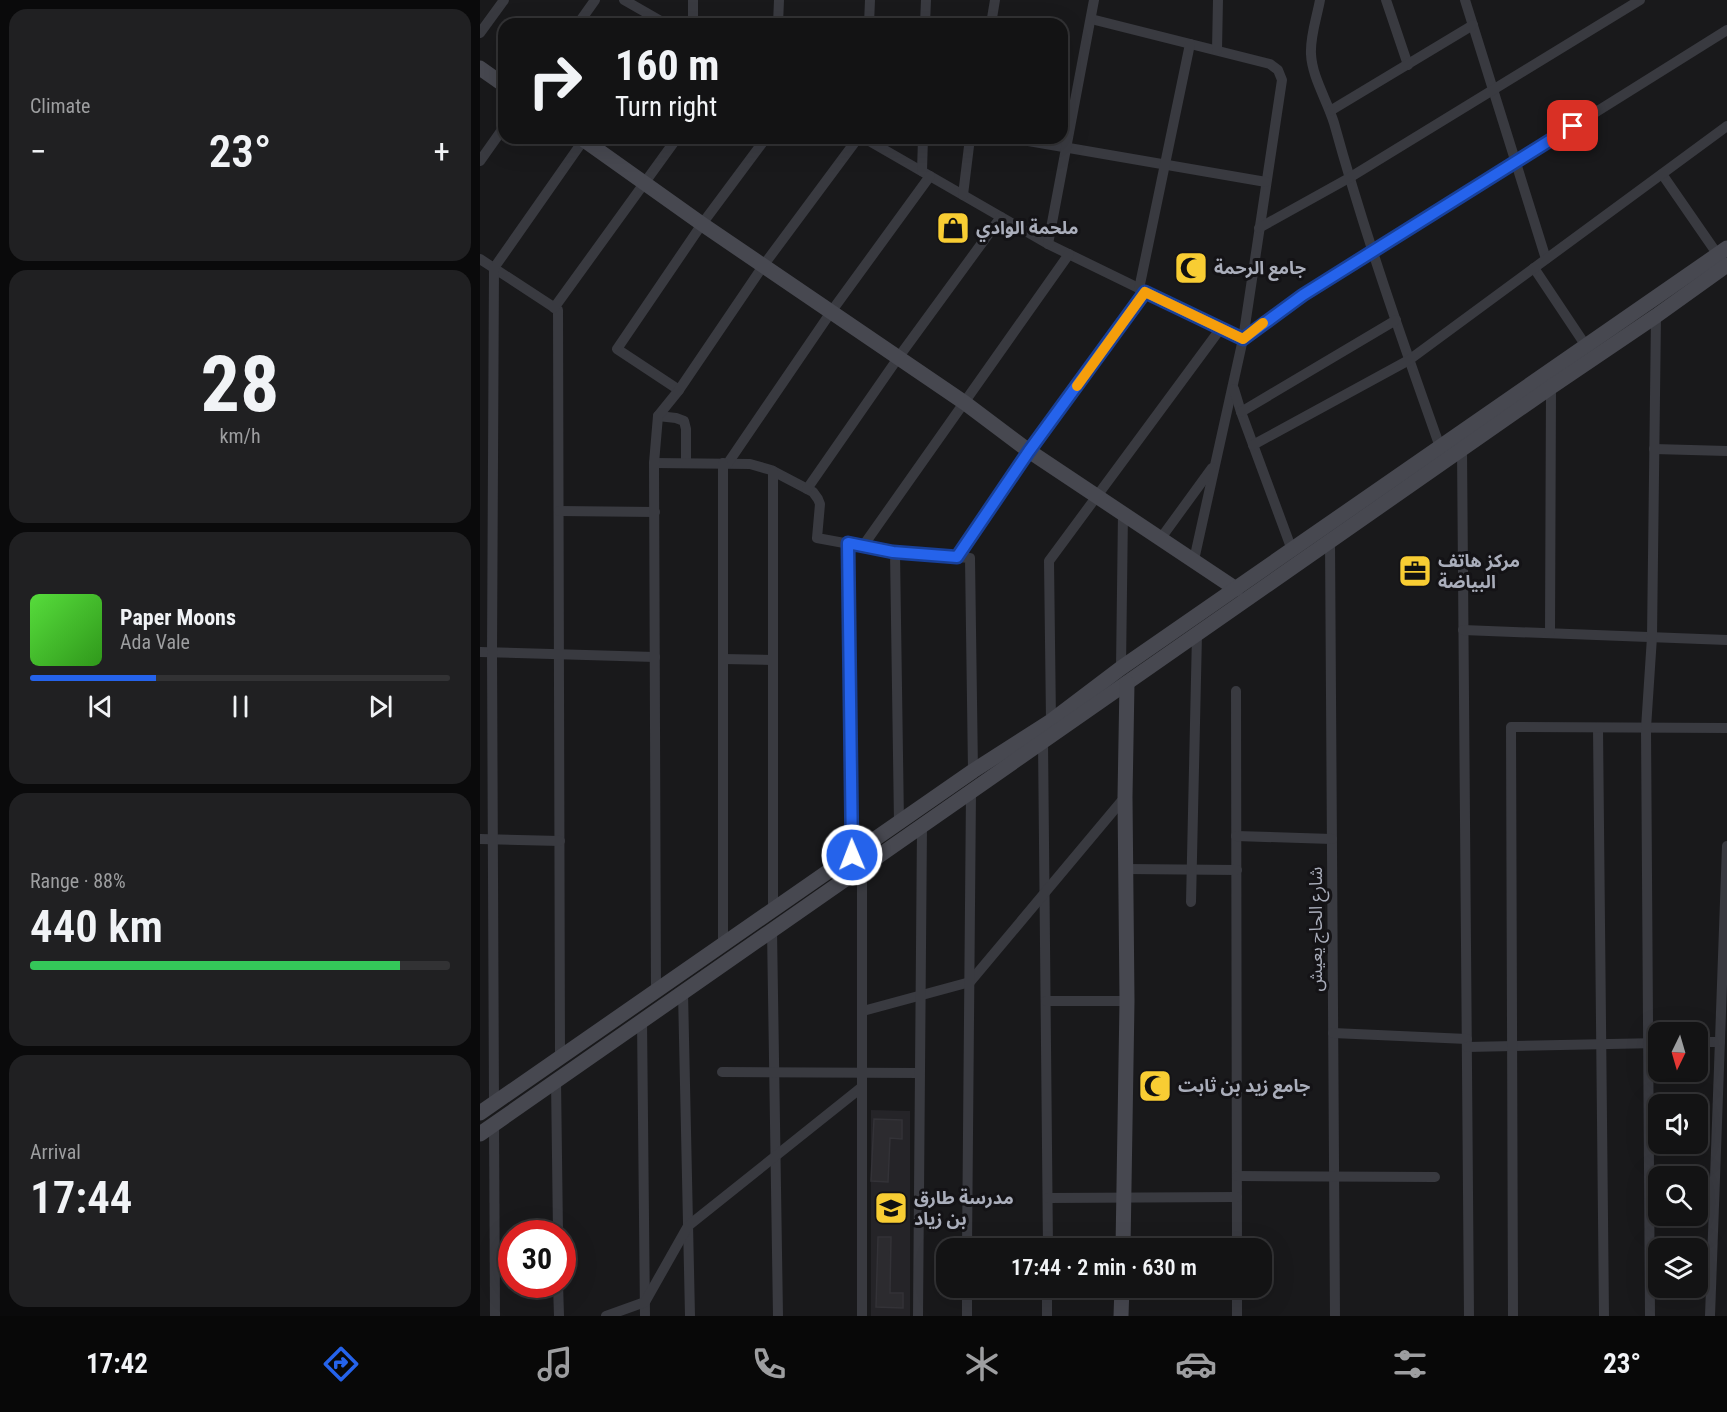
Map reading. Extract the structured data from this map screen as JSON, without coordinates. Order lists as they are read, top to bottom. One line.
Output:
{"streets":{"street":["شارع الحاج يعيش"]},"places":{"shop":["ملحمة الوادي"],"mosque":["جامع الرحمة","جامع زيد بن ثابت"],"office":["مركز هاتف البياضة"],"school or university":["مدرسة طارق بن زياد"]},"north":"bottom","page":{"tile":["Climate",["28","km/h"],["Range · 88%","440 km"],["Arrival","17:44"]],"turn":["160 m","Turn right"],"heat":["−","23°","+"],"song":["Paper Moons","Ada Vale"],"limit":"30","trip":"17:44 · 2 min · 630 m","tabs":["17:42","23°"]}}
